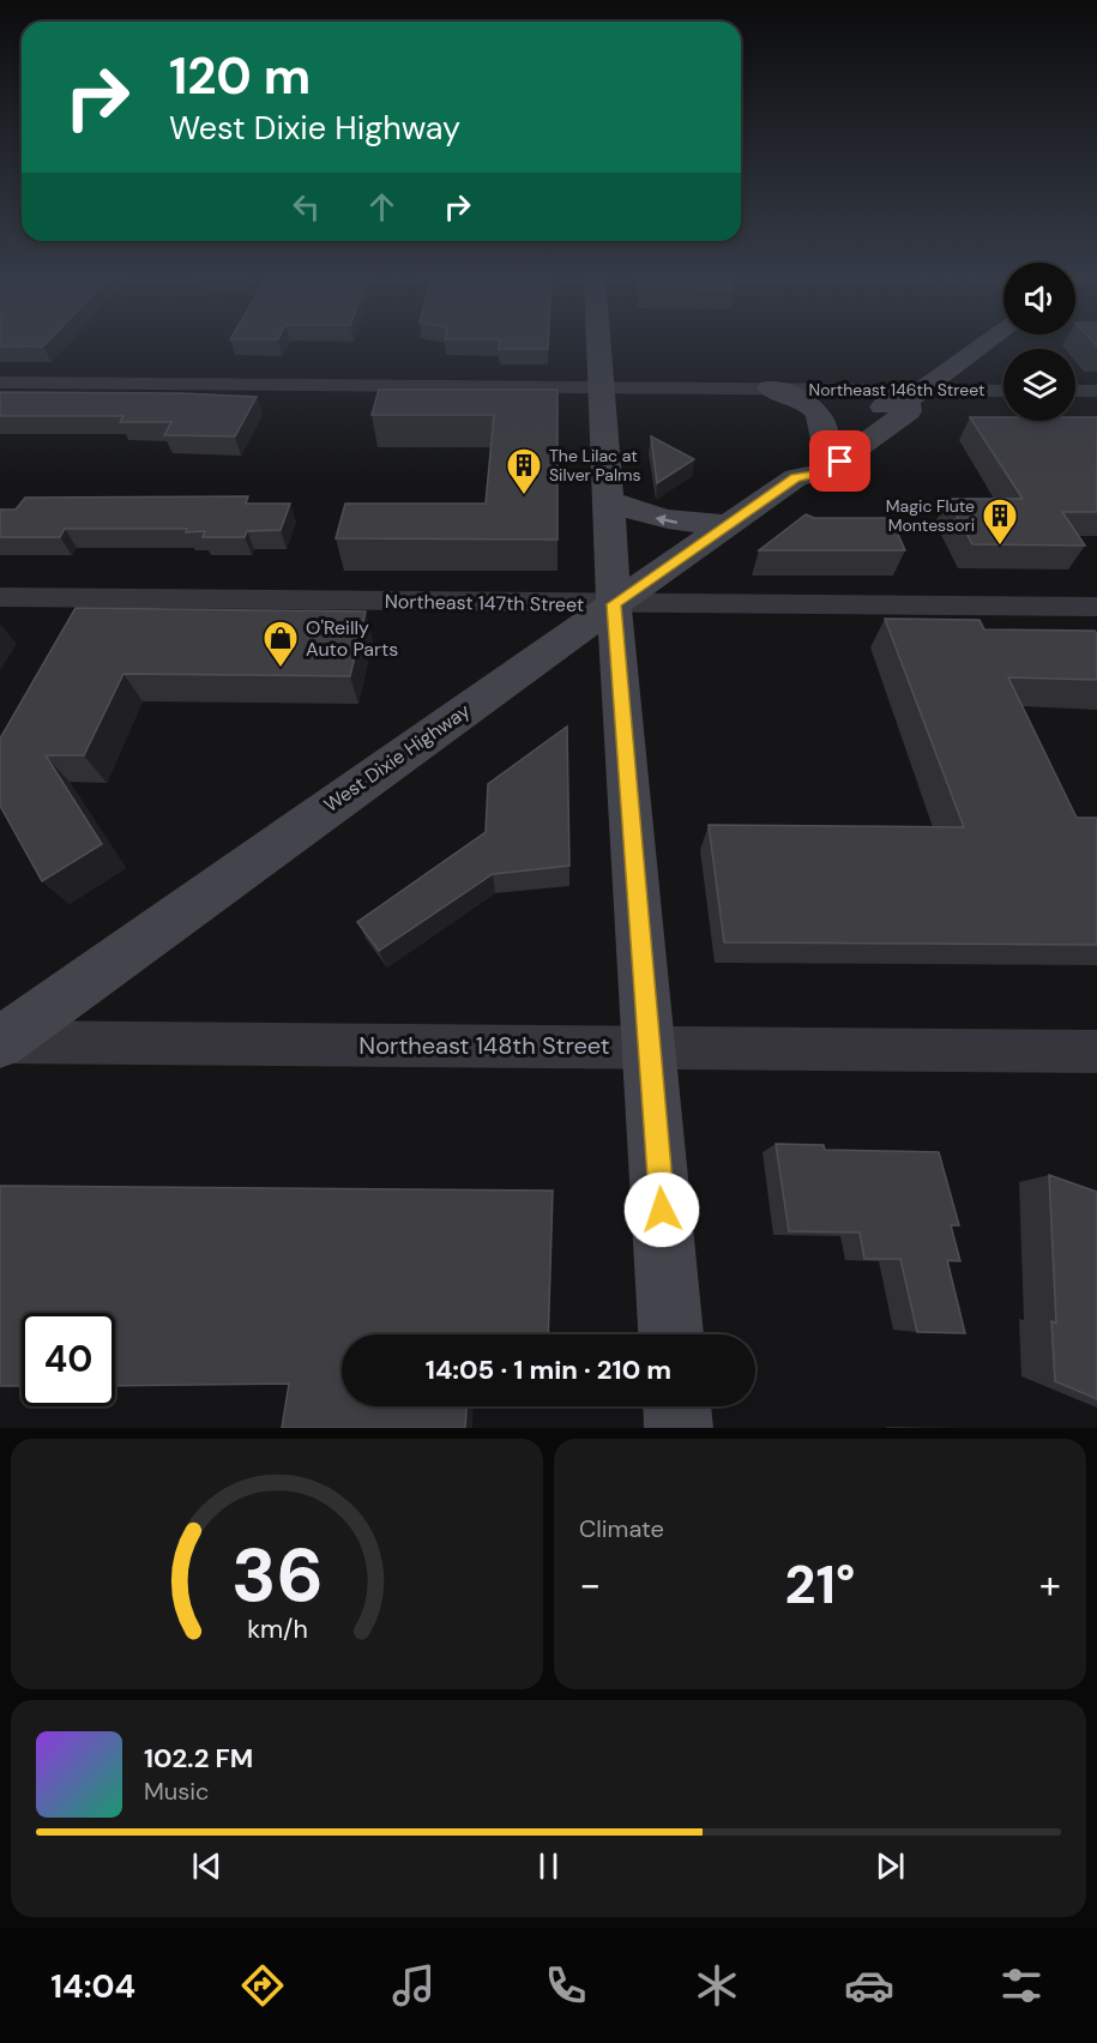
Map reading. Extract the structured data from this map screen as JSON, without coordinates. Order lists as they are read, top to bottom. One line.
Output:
{"streets":{"main road":["West Dixie Highway"],"street":["Northeast 146th Street","Northeast 147th Street","Northeast 148th Street"]},"crossings":[["Northeast 146th Street","West Dixie Highway"],["Northeast 147th Street","West Dixie Highway"],["West Dixie Highway","Northeast 148th Street"]],"places":{"building":["The Lilac at Silver Palms","Magic Flute Montessori"],"shop":["O'Reilly Auto Parts"]},"page":{"turn":["120 m","West Dixie Highway"],"limit":"40","trip":"14:05 · 1 min · 210 m","tile":"Climate","heat":["−","21°","+"],"song":["102.2 FM","Music"],"tabs":"14:04","gauge":["36","km/h"]}}
